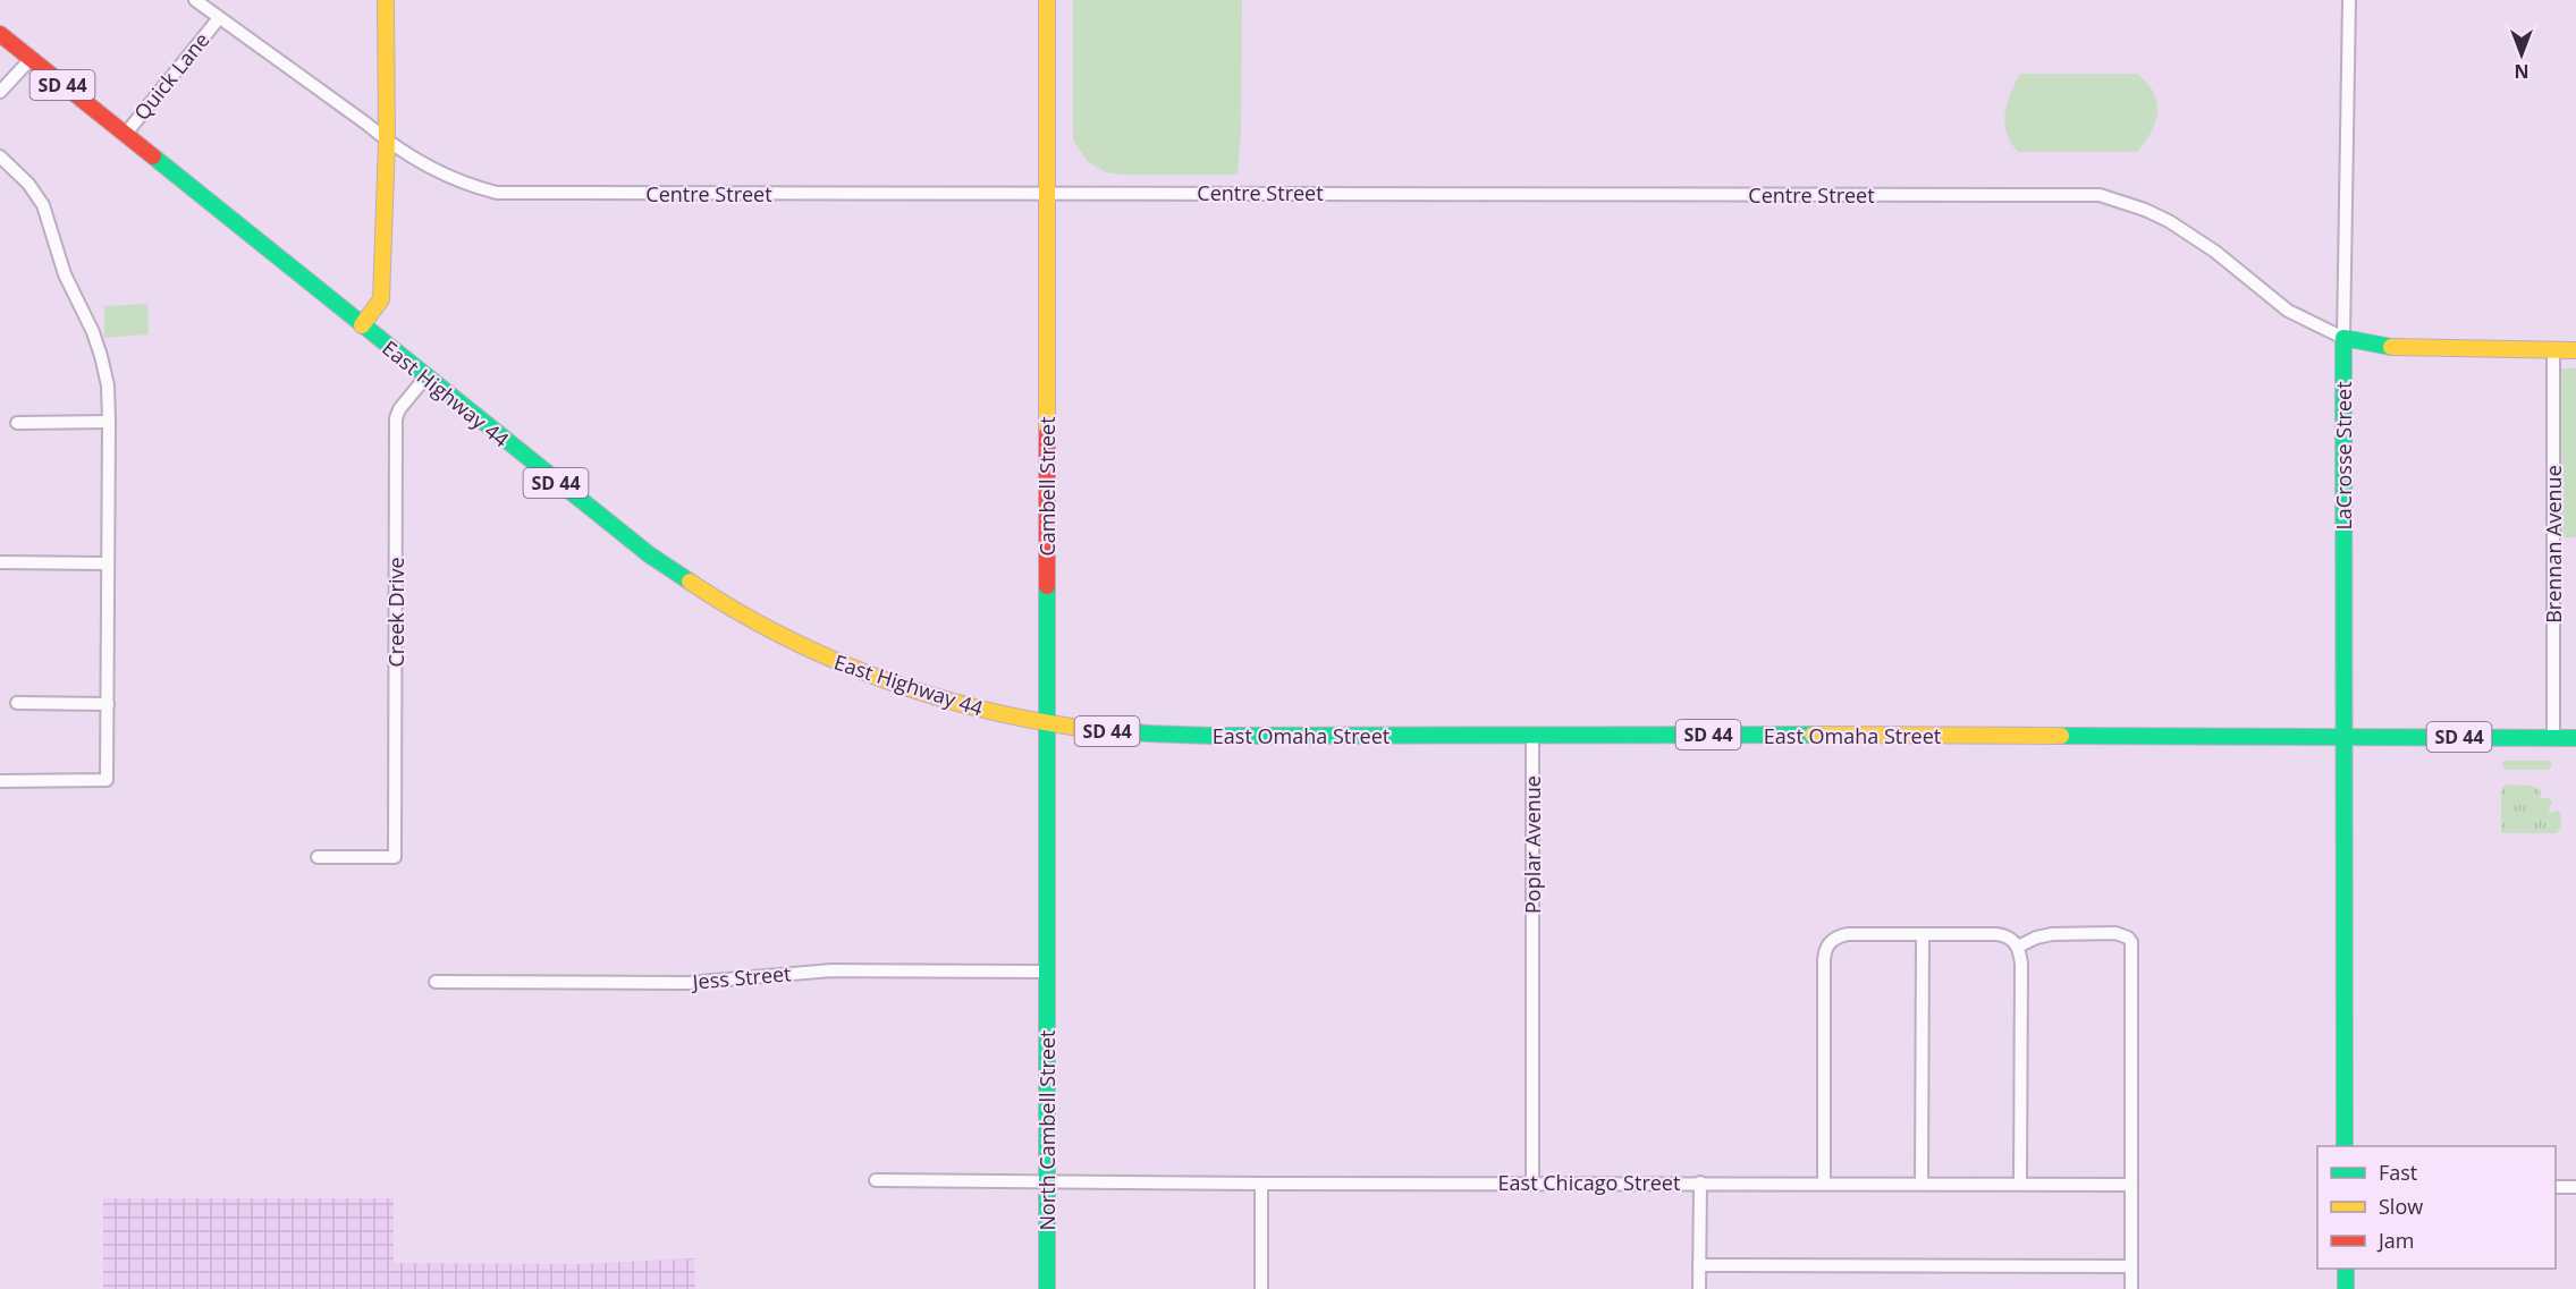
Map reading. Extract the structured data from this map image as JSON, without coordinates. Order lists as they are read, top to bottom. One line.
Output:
{"streets":{"main road":["SD 44","East Highway 44","LaCrosse Street","Cambell Street","East Omaha Street","North Cambell Street"],"street":["Quick Lane","Centre Street","Brennan Avenue","Creek Drive","Poplar Avenue","Jess Street","East Chicago Street"]},"crossings":[["Quick Lane","Centre Street"],["Quick Lane","East Highway 44"],["Centre Street","LaCrosse Street"],["Centre Street","Cambell Street"],["East Highway 44","Cambell Street"],["East Highway 44","Creek Drive"],["East Highway 44","East Omaha Street"],["LaCrosse Street","East Omaha Street"],["Cambell Street","East Omaha Street"],["Cambell Street","Jess Street"],["Cambell Street","North Cambell Street"],["Brennan Avenue","East Omaha Street"],["East Omaha Street","Poplar Avenue"],["Poplar Avenue","East Chicago Street"],["Jess Street","North Cambell Street"],["North Cambell Street","East Chicago Street"]],"legend":["Fast","Slow","Jam"],"north":"bottom"}
